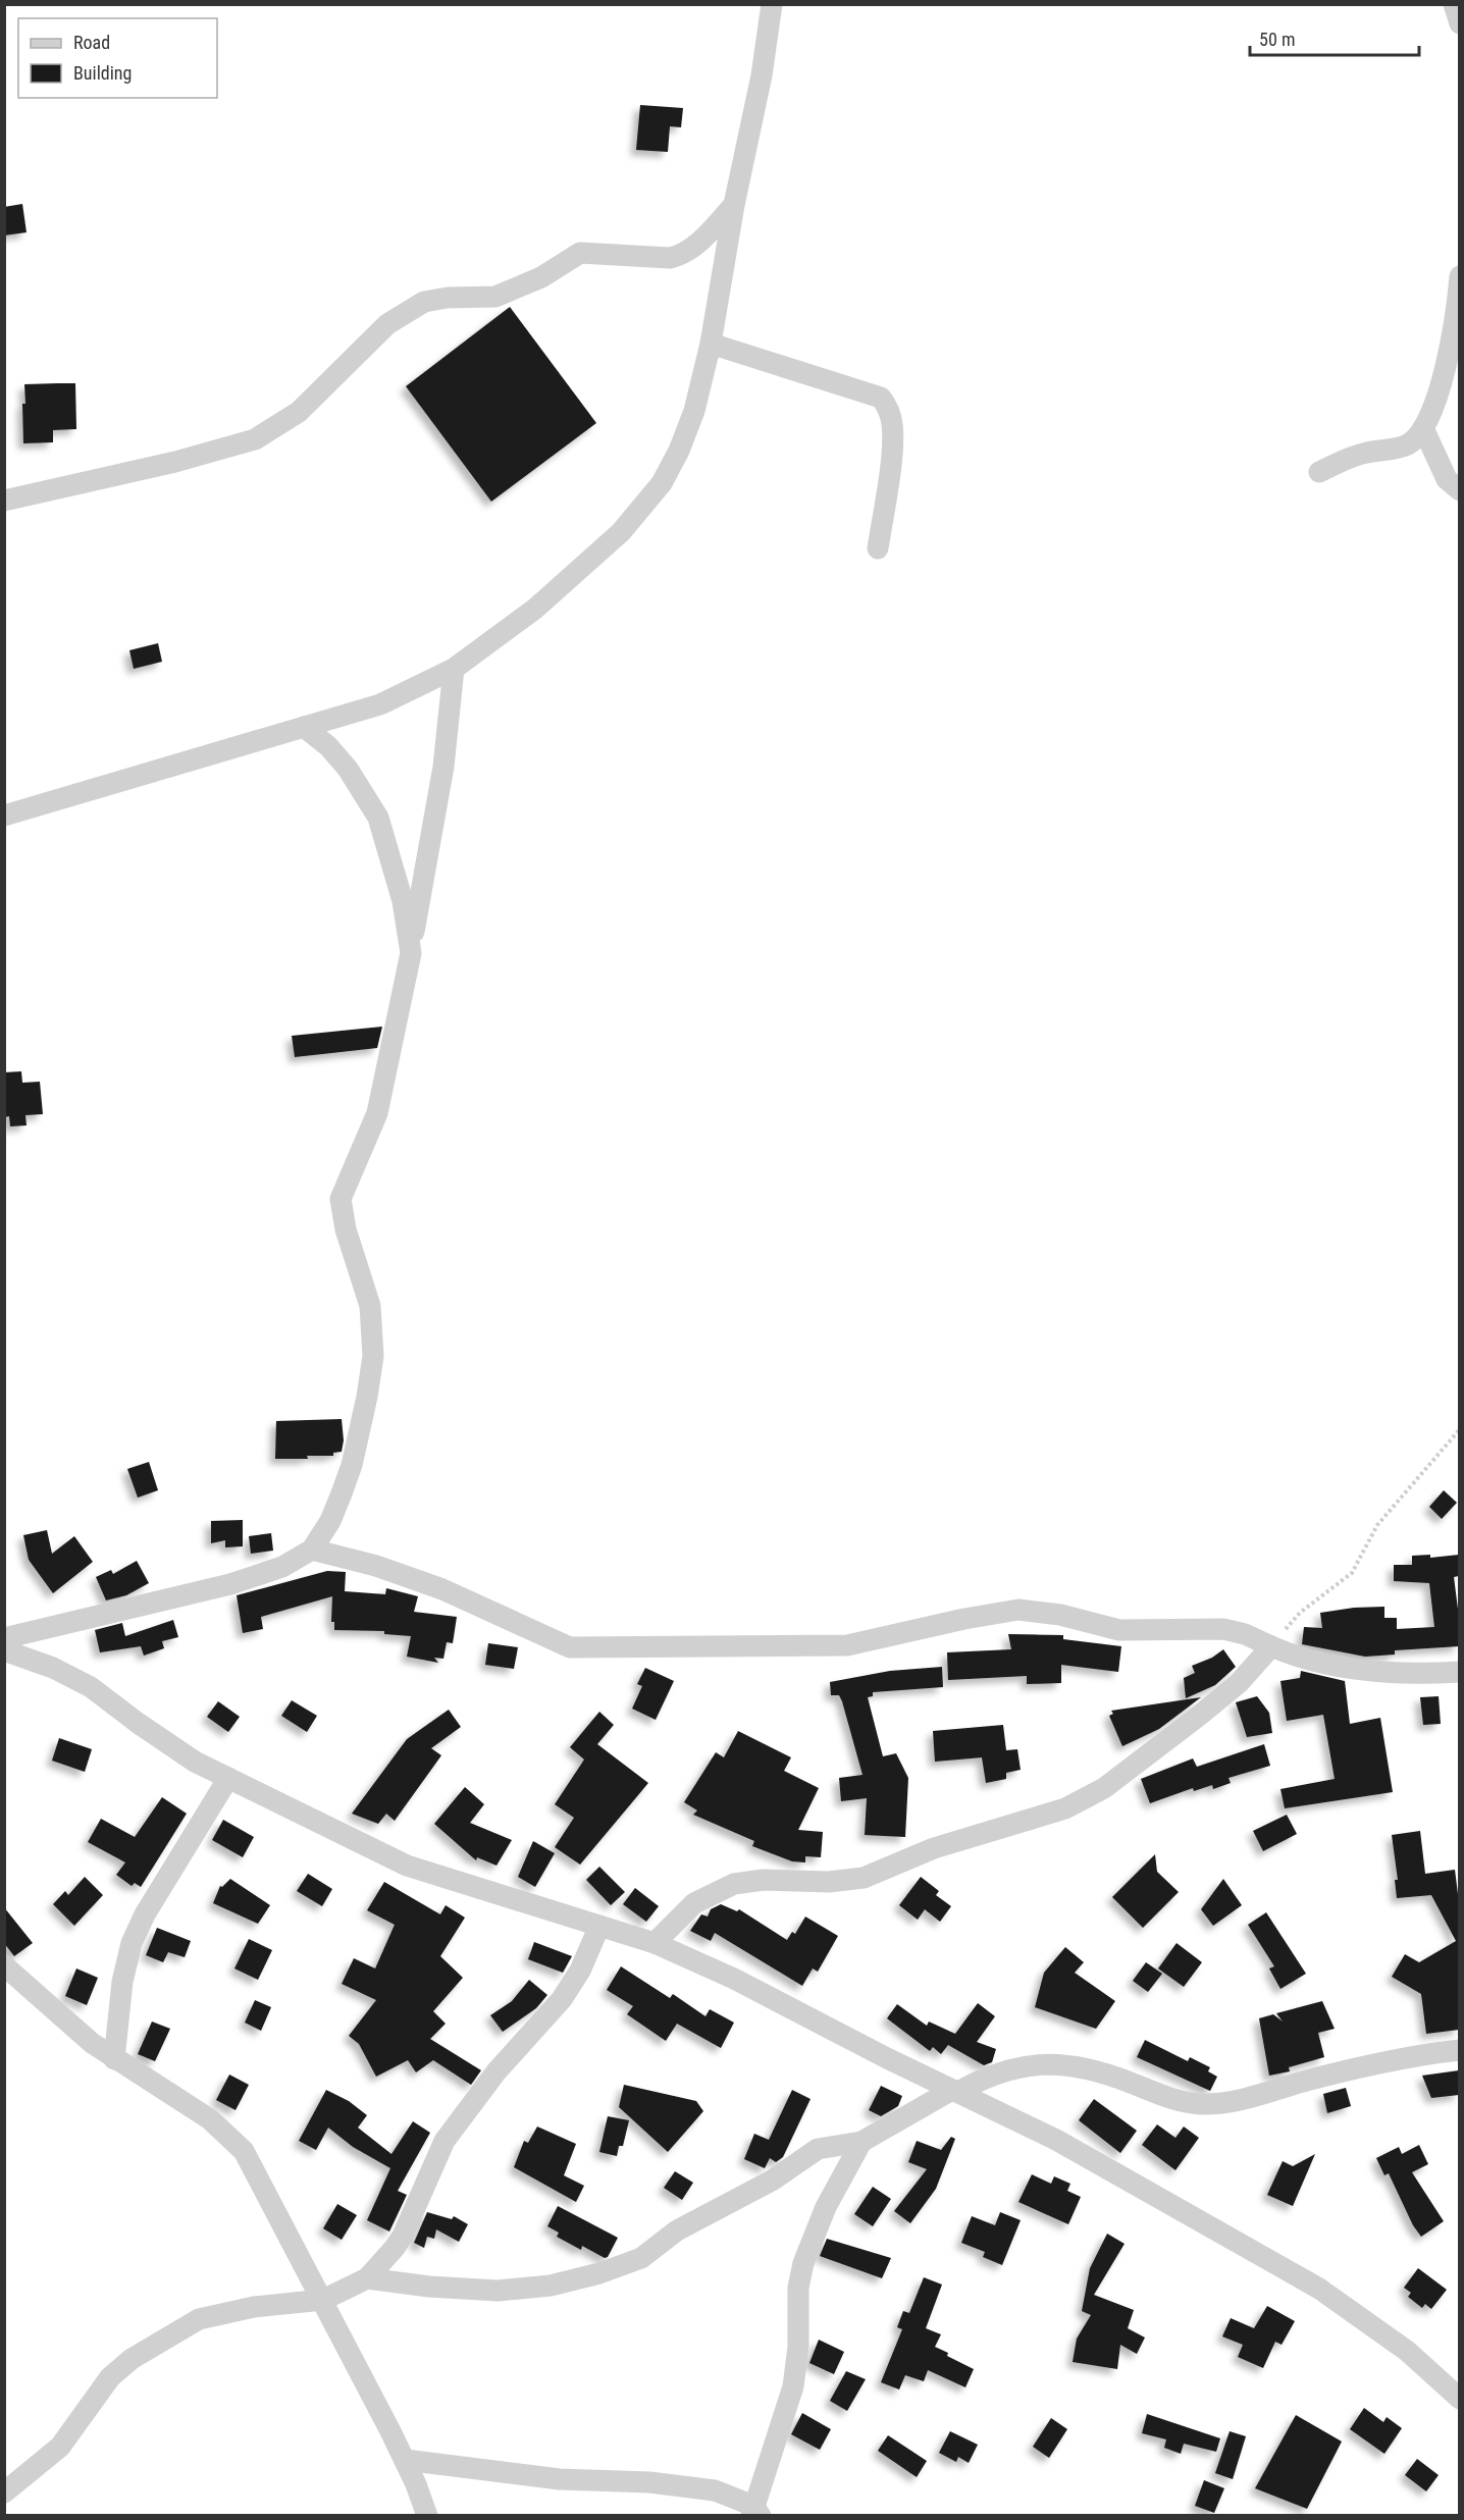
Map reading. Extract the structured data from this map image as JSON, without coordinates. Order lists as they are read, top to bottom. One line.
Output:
{"legend":["Road","Building"],"scale_bar":"50 m"}
